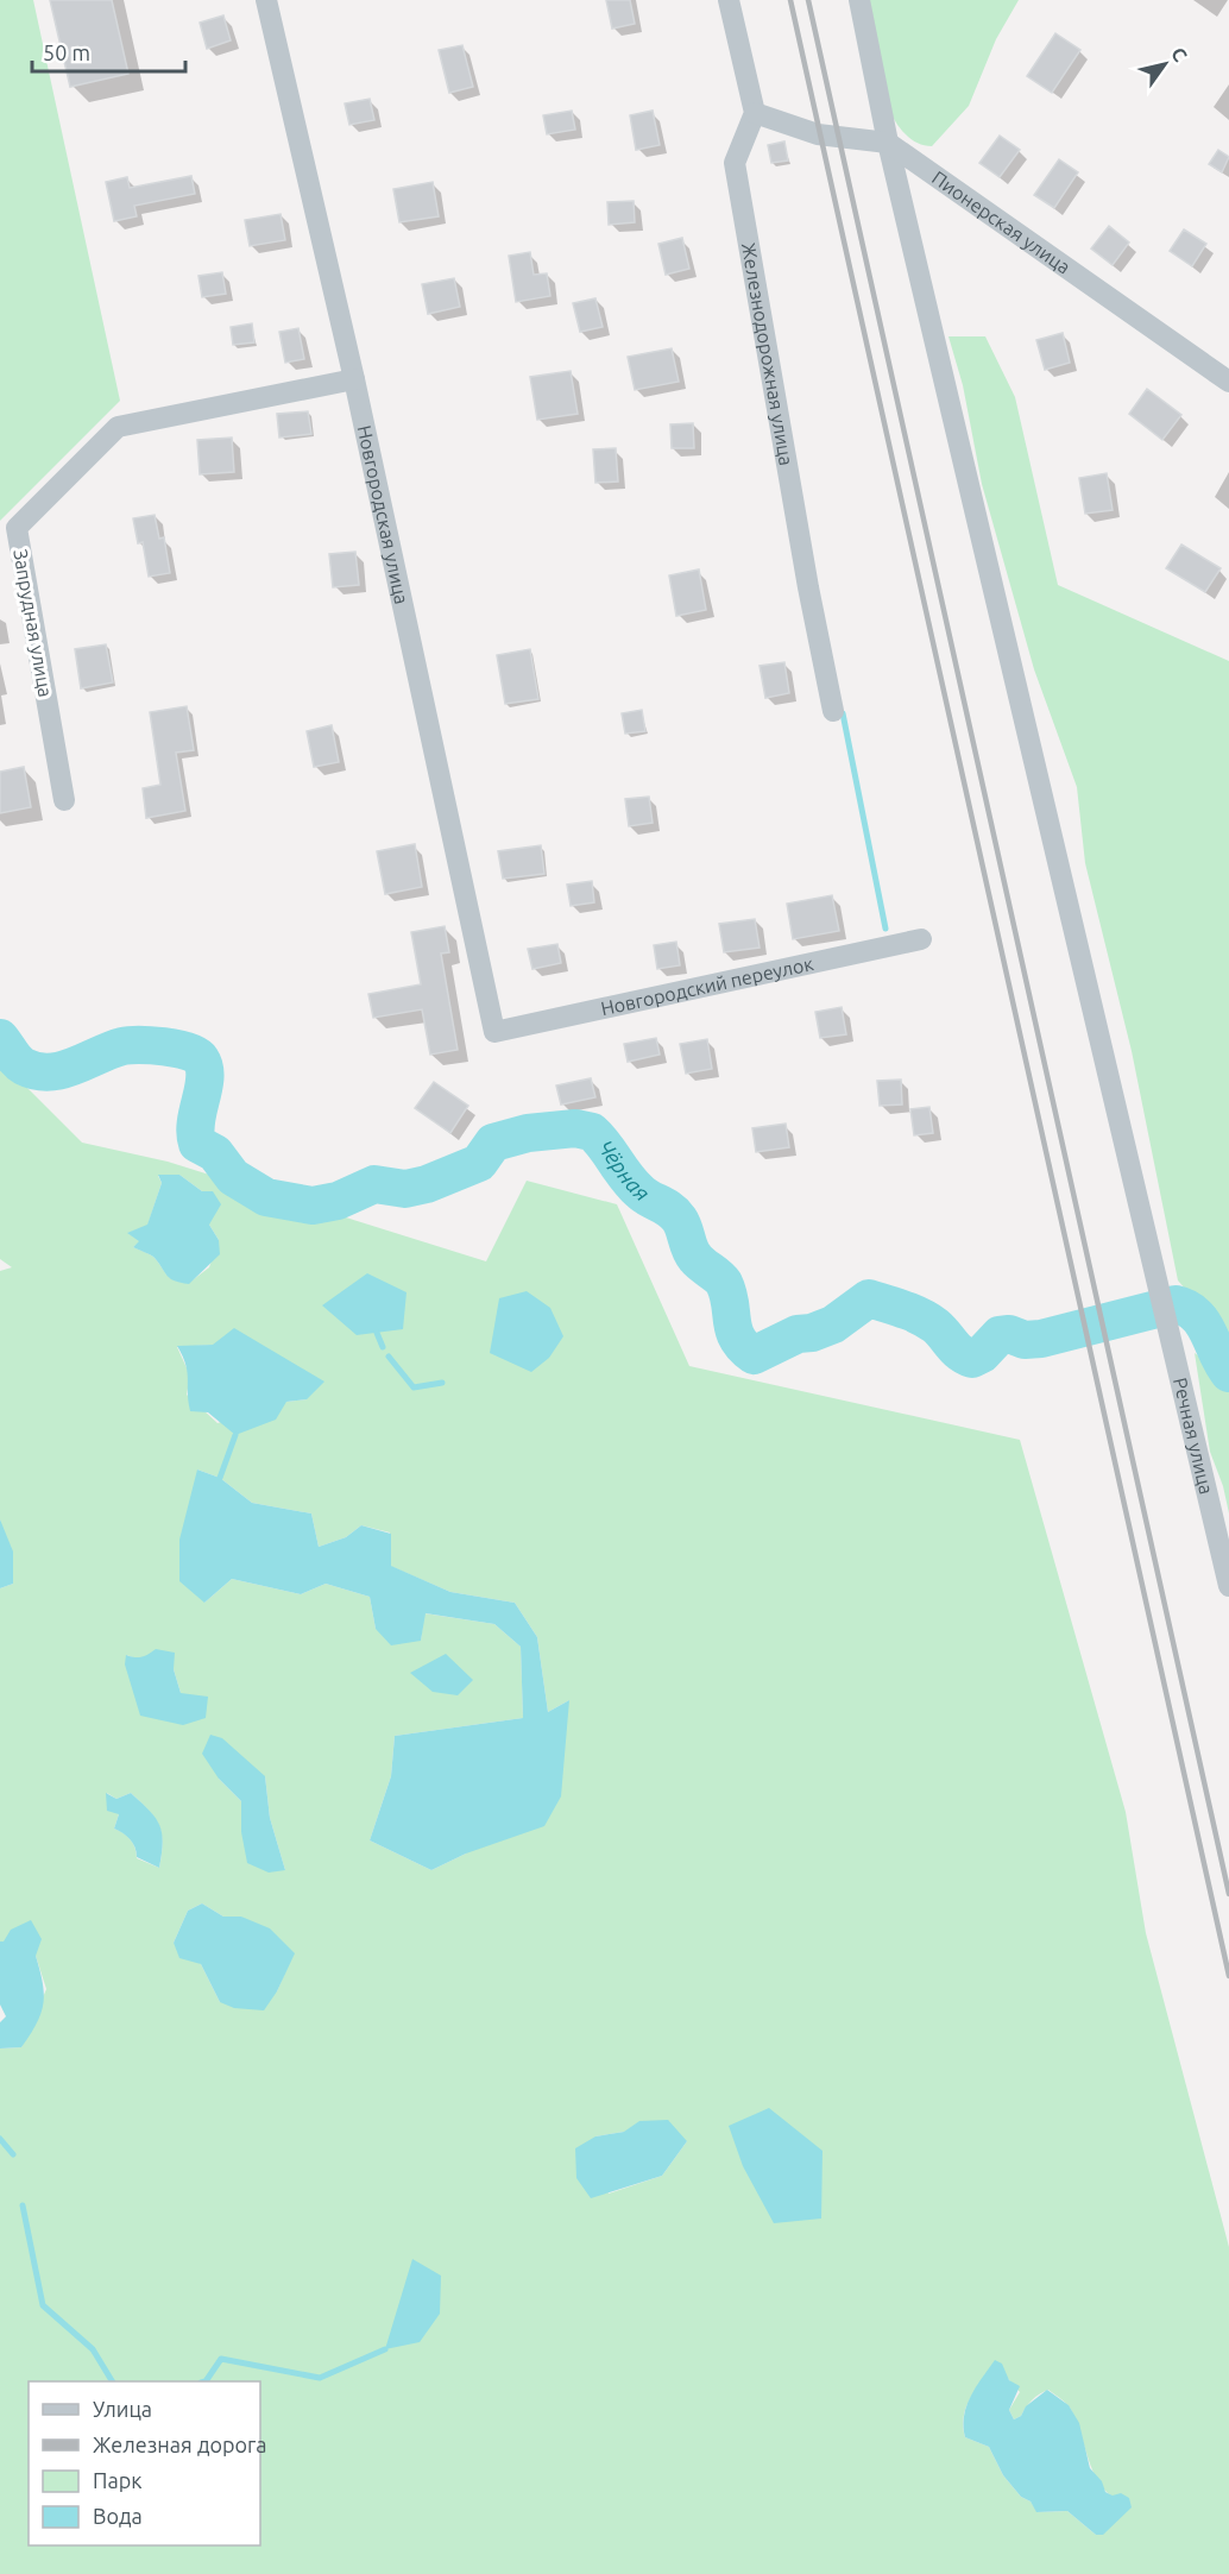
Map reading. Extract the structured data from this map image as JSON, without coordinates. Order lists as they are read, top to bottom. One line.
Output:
{"streets":{"street":["Пионерская улица","Железнодорожная улица","Новгородская улица","Запрудная улица","Новгородский переулок","Речная улица"]},"crossings":[["Пионерская улица","Железнодорожная улица"],["Пионерская улица","Речная улица"],["Новгородская улица","Запрудная улица"],["Новгородская улица","Новгородский переулок"]],"water":["Чёрная"],"legend":["Улица","Железная дорога","Парк","Вода"],"scale_bar":"50 m","north":"top right"}
